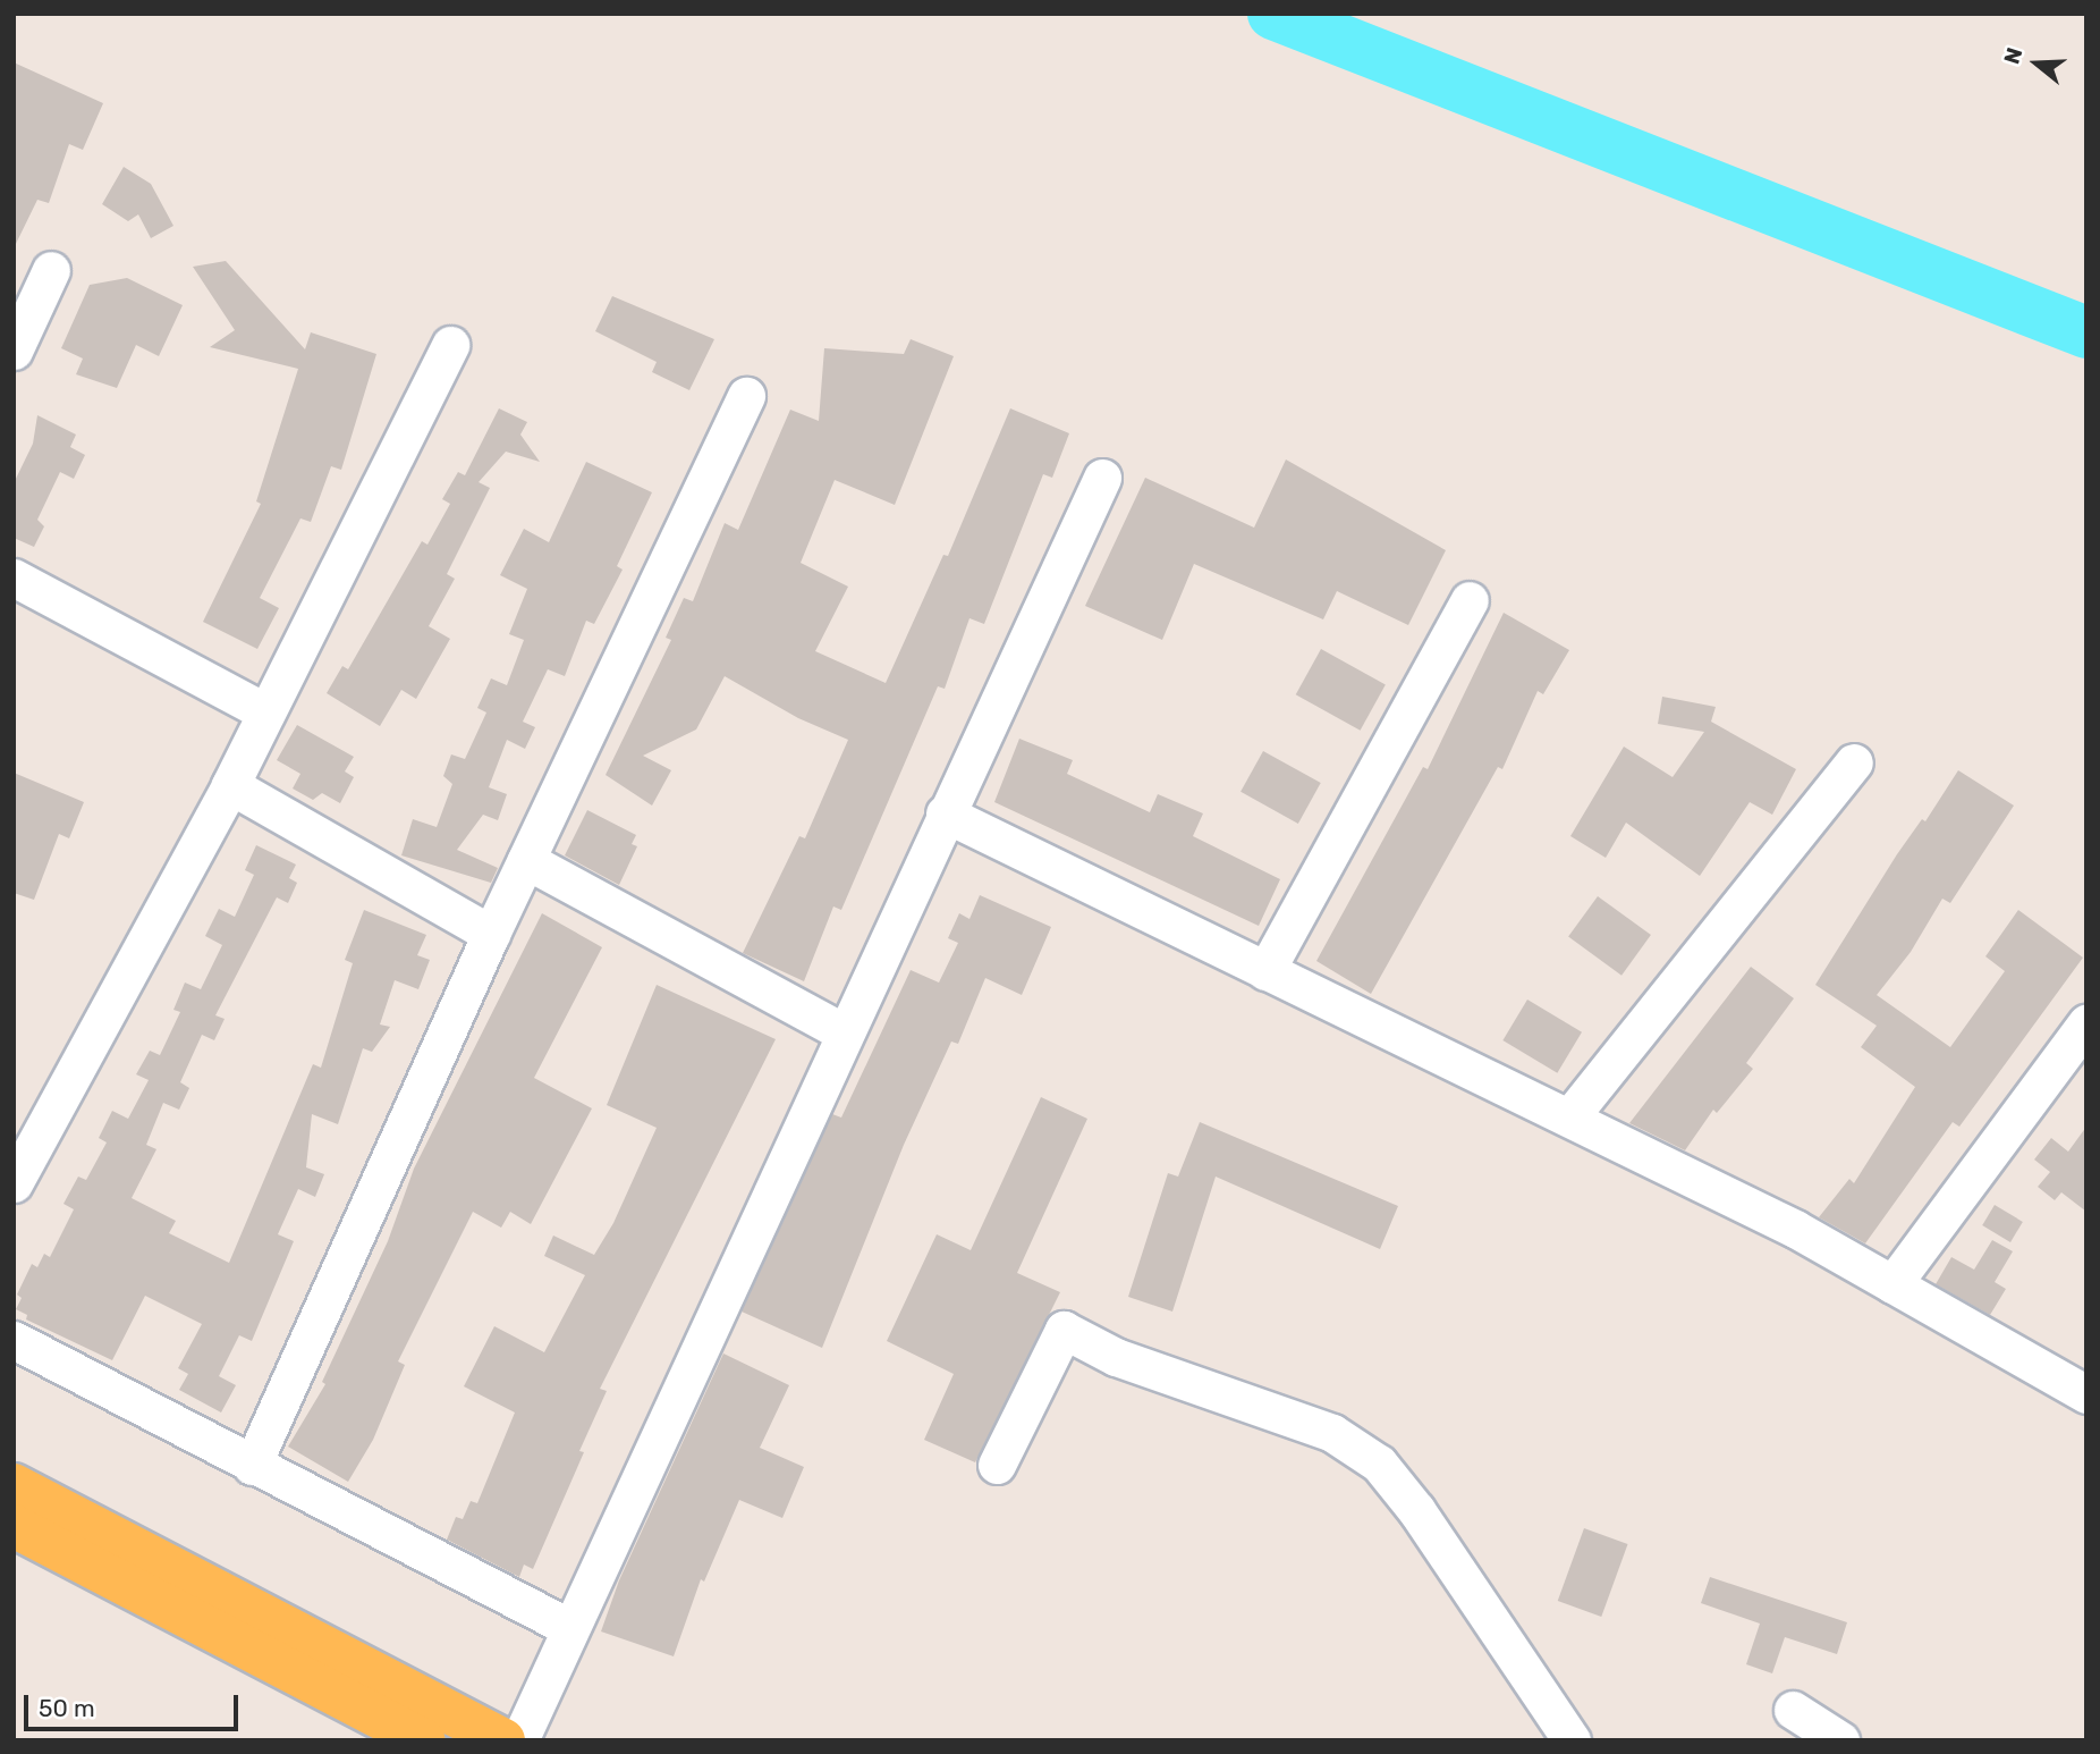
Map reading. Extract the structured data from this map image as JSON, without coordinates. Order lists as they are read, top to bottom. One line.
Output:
{"scale_bar":"50 m","north":"left"}
